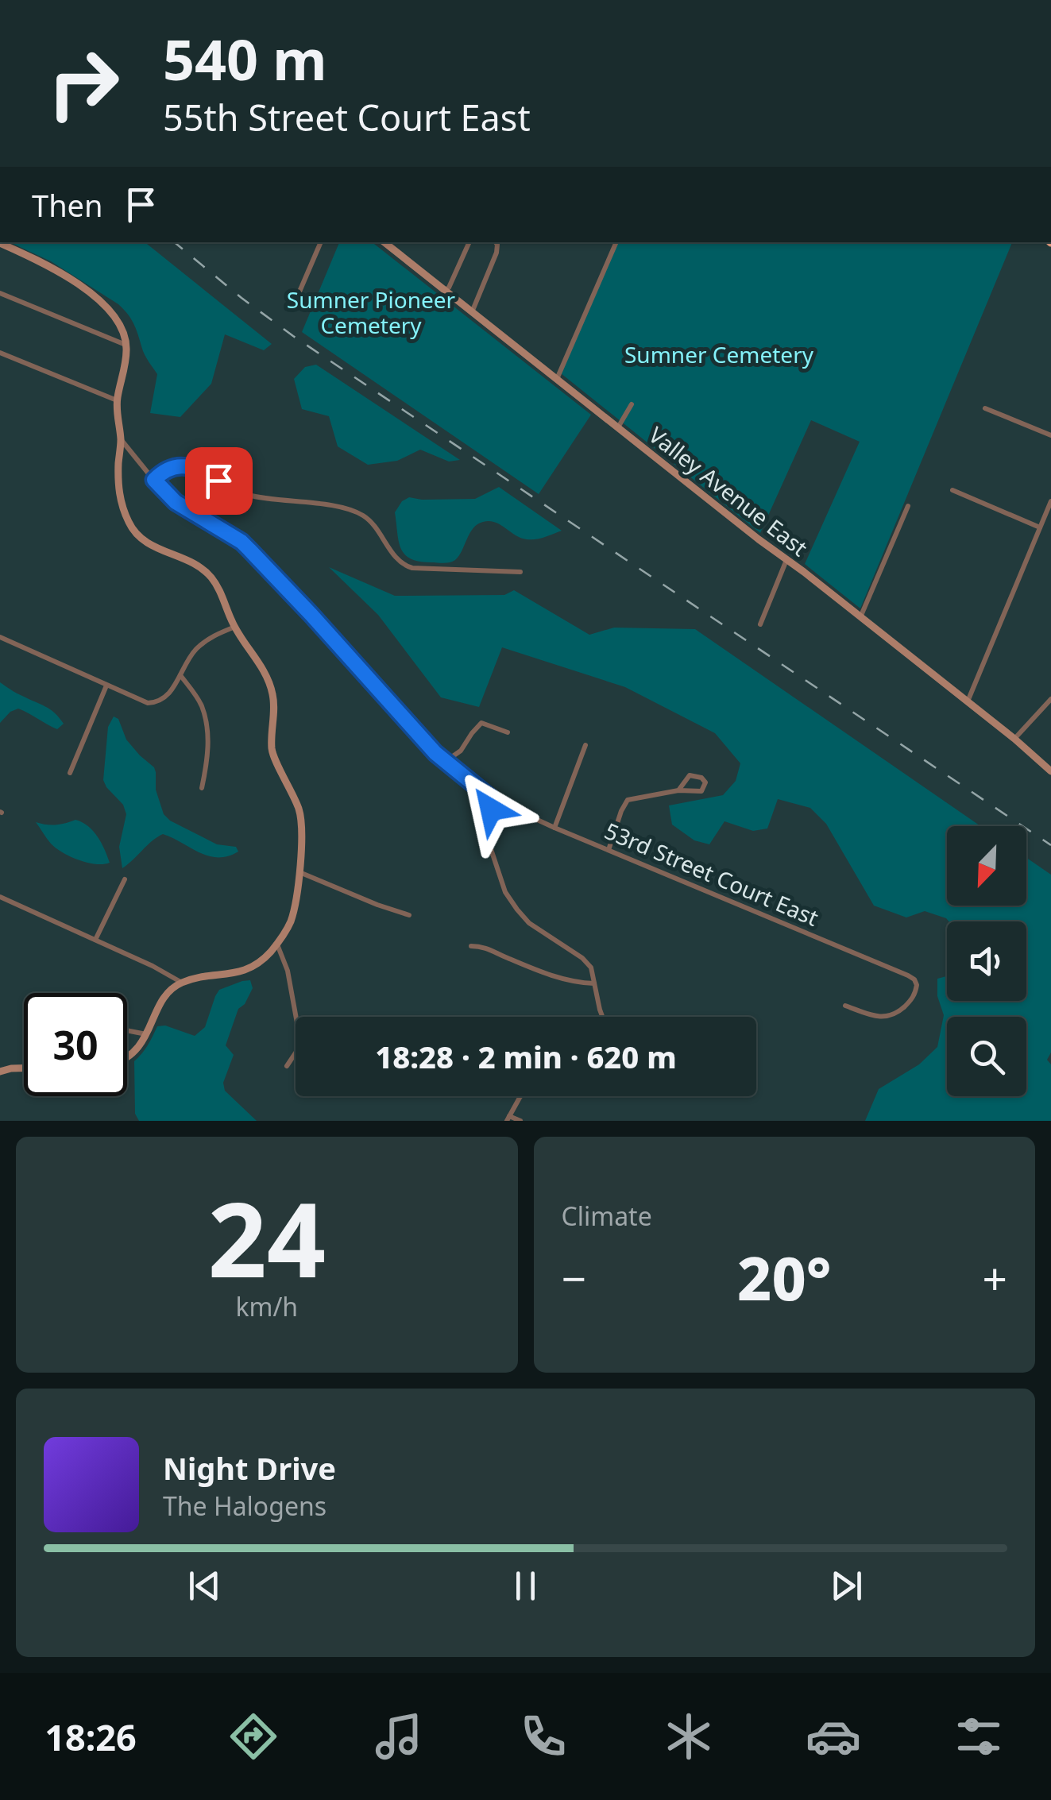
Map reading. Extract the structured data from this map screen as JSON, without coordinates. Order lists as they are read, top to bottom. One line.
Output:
{"streets":{"street":["Valley Avenue East","53rd Street Court East"]},"parks":["Sumner Pioneer Cemetery","Sumner Cemetery"],"north":"bottom left","page":{"turn":["540 m","55th Street Court East"],"then":"Then","limit":"30","trip":"18:28 · 2 min · 620 m","tile":[["24","km/h"],"Climate"],"heat":["−","20°","+"],"song":["Night Drive","The Halogens"],"tabs":"18:26"}}
